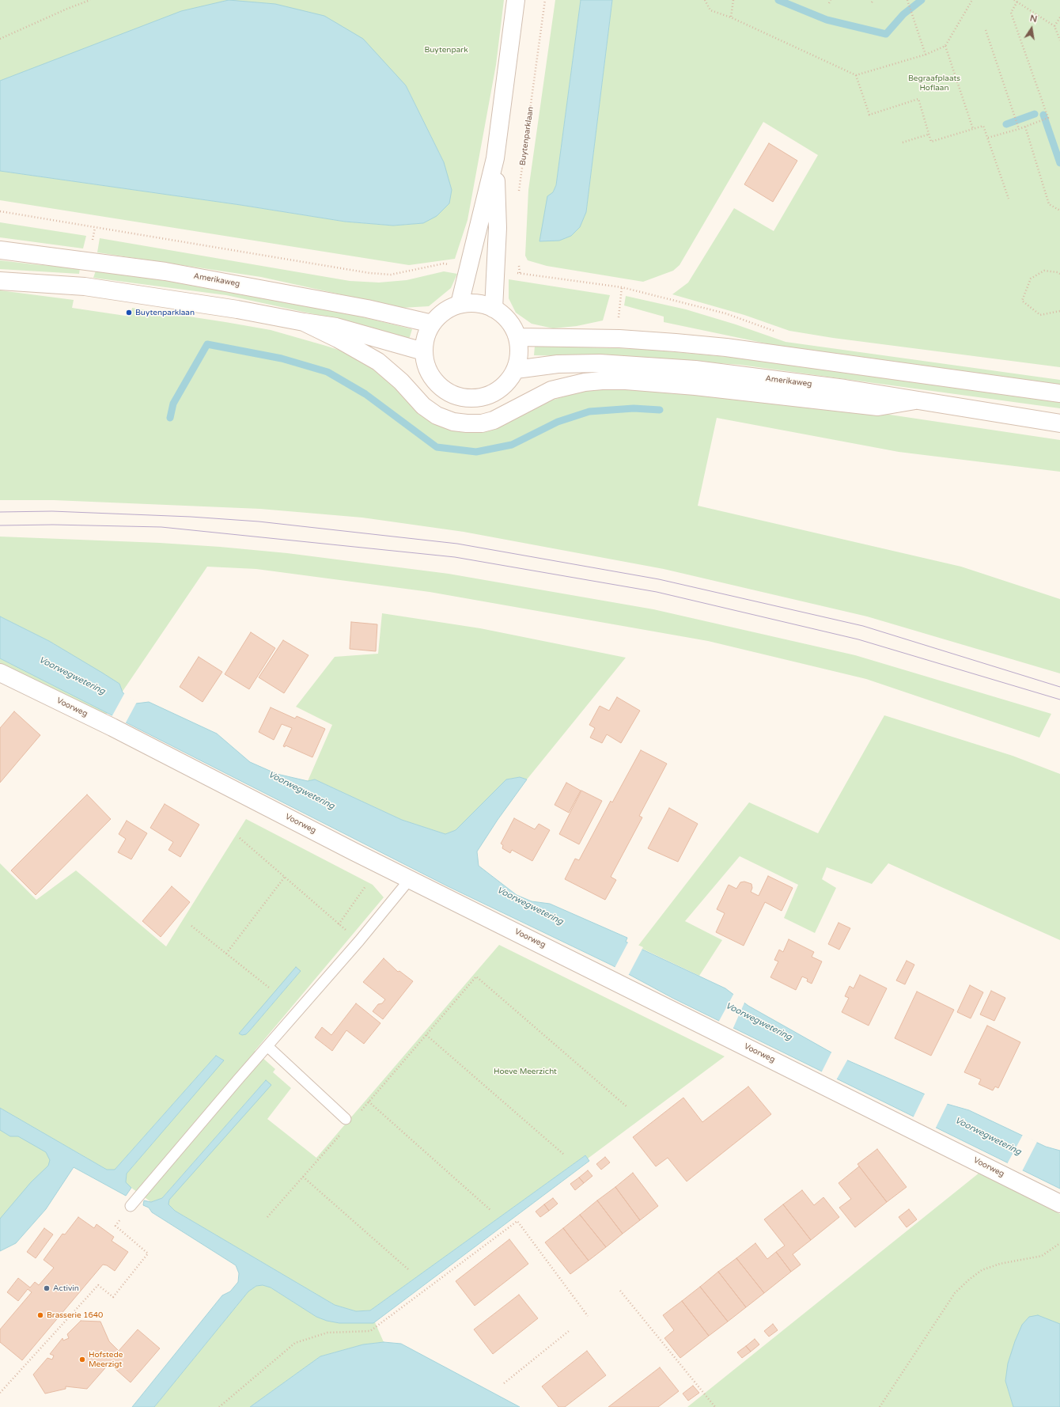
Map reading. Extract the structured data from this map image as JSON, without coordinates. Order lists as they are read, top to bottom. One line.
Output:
{"streets":{"main road":["Amerikaweg","Voorweg"],"path":["Buytenparklaan"]},"water":["Voorwegwetering"],"parks":["Buytenpark","Begraafplaats Hoflaan","Hoeve Meerzicht"],"places":["Buytenparklaan","Activin","Brasserie 1640","Hofstede Meerzigt"],"north":"top"}
